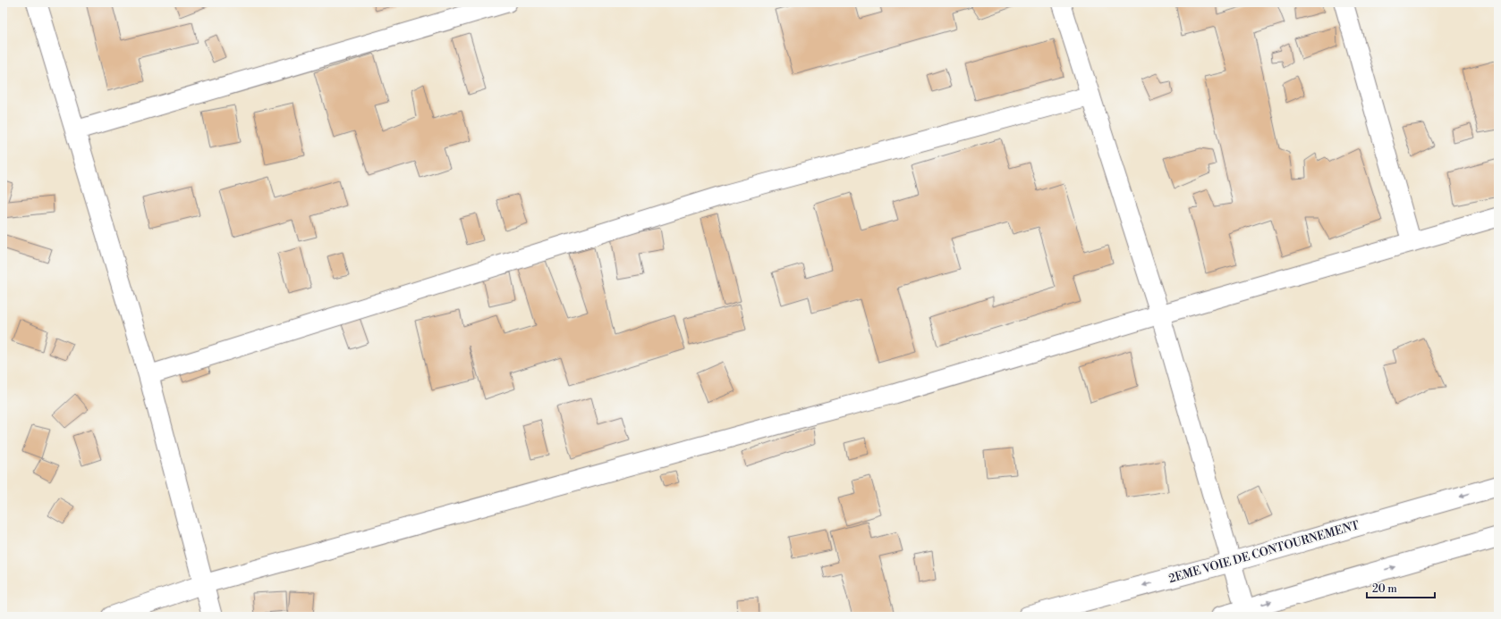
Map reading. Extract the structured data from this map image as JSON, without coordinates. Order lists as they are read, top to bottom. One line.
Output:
{"streets":{"main road":["2EME VOIE DE CONTOURNEMENT"]},"scale_bar":"20 m"}
